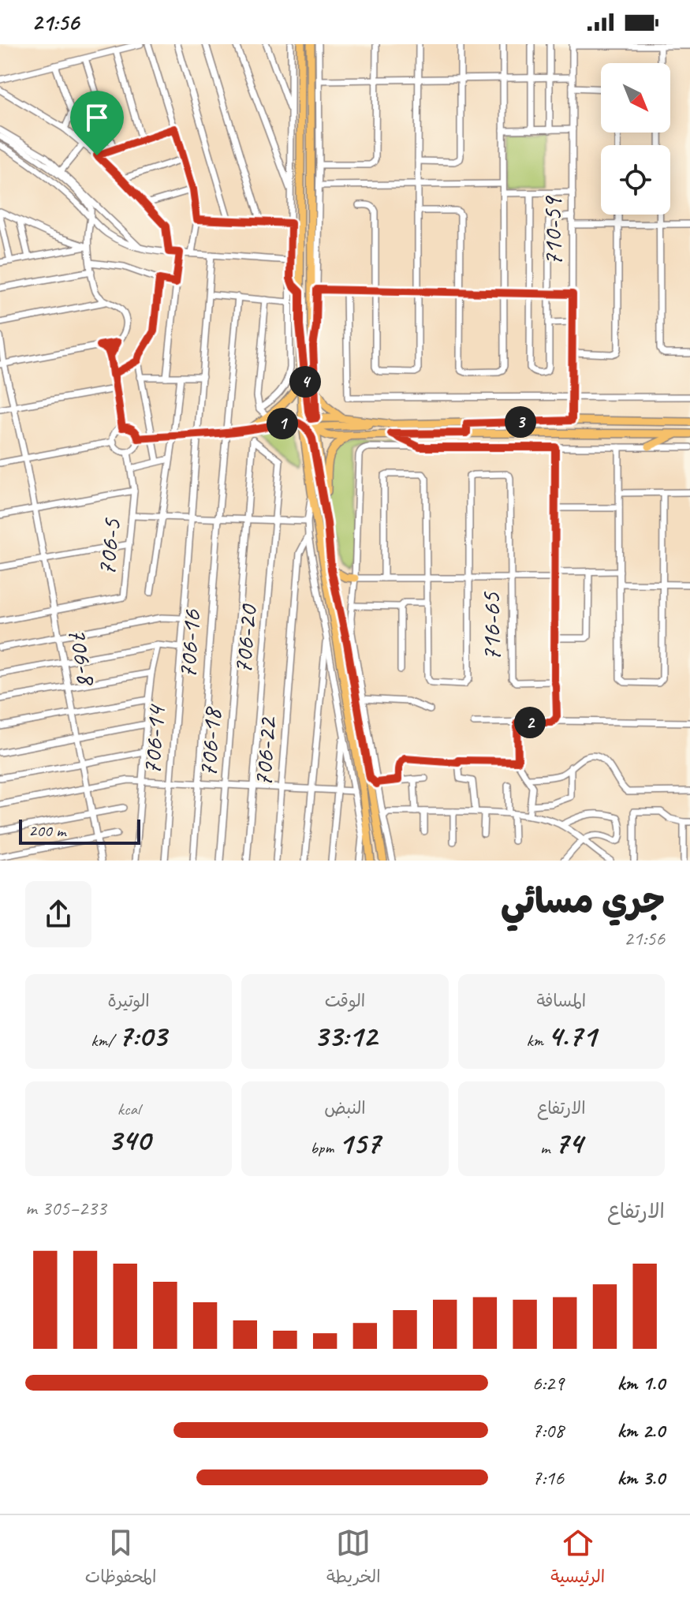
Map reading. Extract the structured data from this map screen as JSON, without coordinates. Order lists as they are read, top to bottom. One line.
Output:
{"streets":{"street":["710-59","706-5","716-65","706-20","706-16","706-8","706-14","706-18","706-22"]},"crossings":[["706-5","706-8"],["706-20","706-18"]],"scale_bar":"200 m","north":"bottom right","page":{"status":"21:56","pins":["4","3","1","2"],"scale":"200 m","heading":["جري مسائي","21:56"],"stats":[["المسافة","4.71 km"],["الوقت","33:12"],["الوتيرة","7:03 /km"],["الارتفاع","74 m"],["النبض","157 bpm"],["kcal","340"]],"chart":["الارتفاع","233–305 m"],"list":[{"name":"1.0 km","note":"6:29"},{"name":"2.0 km","note":"7:08"},{"name":"3.0 km","note":"7:16"}],"tabs":["الرئيسية","الخريطة","المحفوظات"]}}
